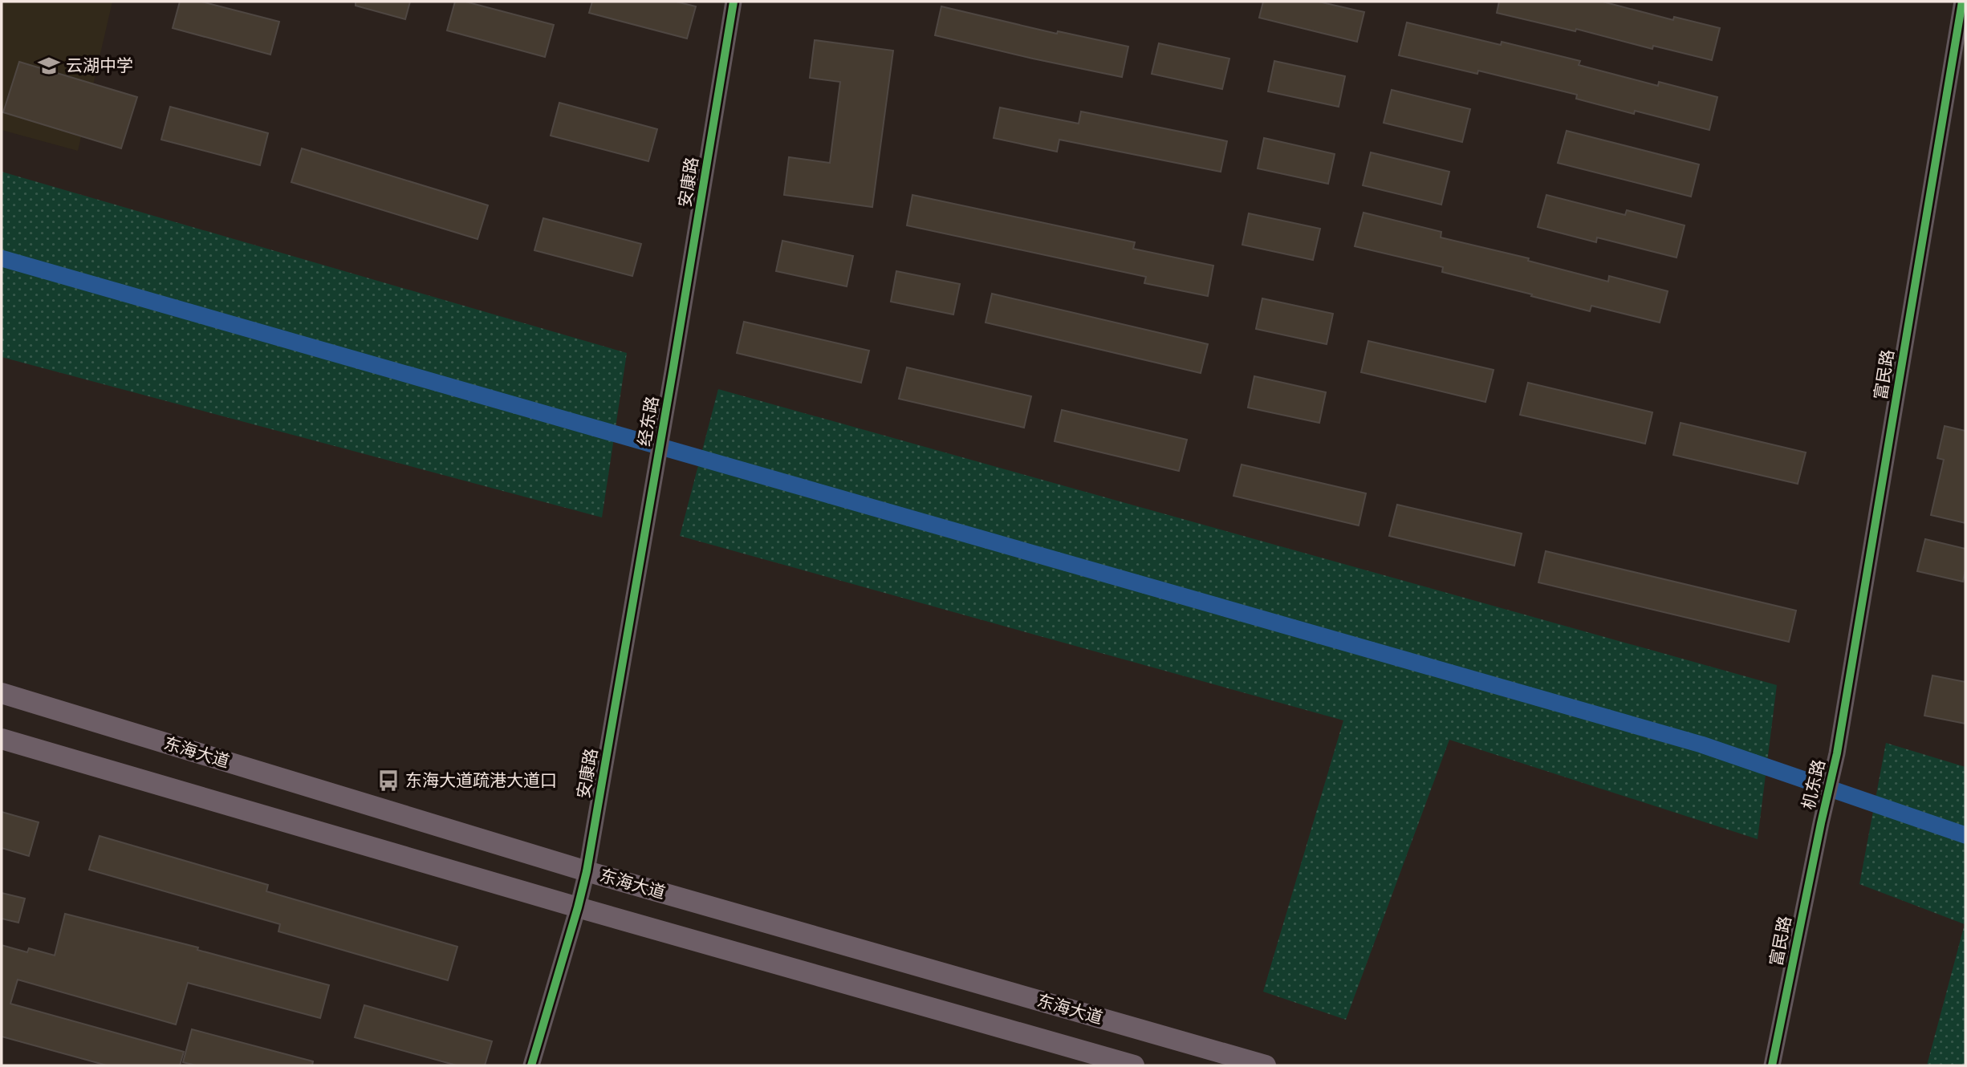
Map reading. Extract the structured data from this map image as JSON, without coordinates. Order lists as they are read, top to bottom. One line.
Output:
{"streets":{"main road":["东海大道"],"street":["安康路","富民路","经东路","机东路"]},"crossings":[["安康路","经东路"],["安康路","东海大道"],["富民路","机东路"]],"places":{"school or university":["云湖中学"],"bus stop":["东海大道疏港大道口"]}}
